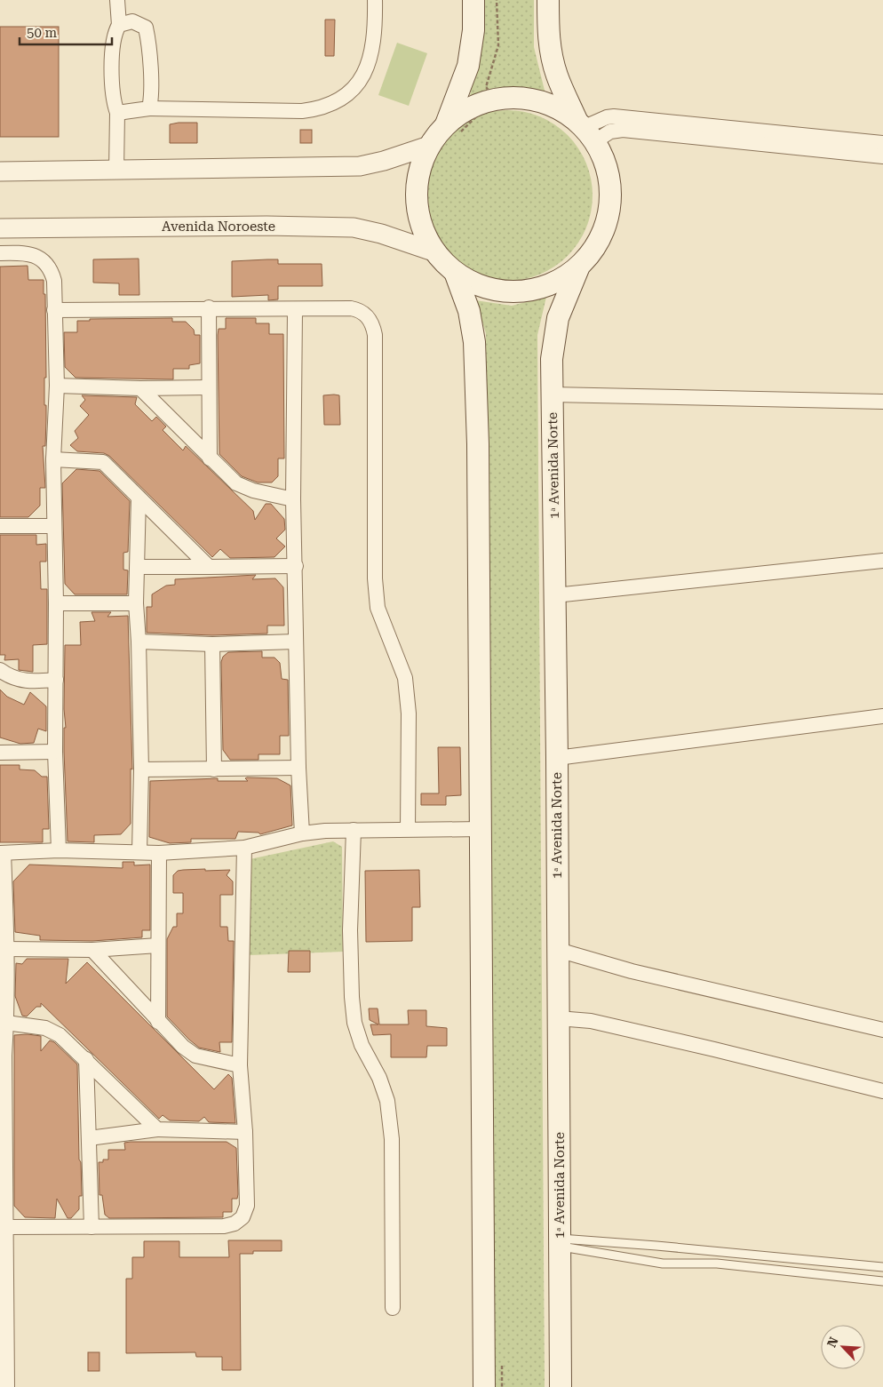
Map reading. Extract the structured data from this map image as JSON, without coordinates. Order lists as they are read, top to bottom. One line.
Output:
{"streets":{"main road":["1ᵃ Avenida Norte"],"street":["Avenida Noroeste"]},"scale_bar":"50 m","north":"top left"}
